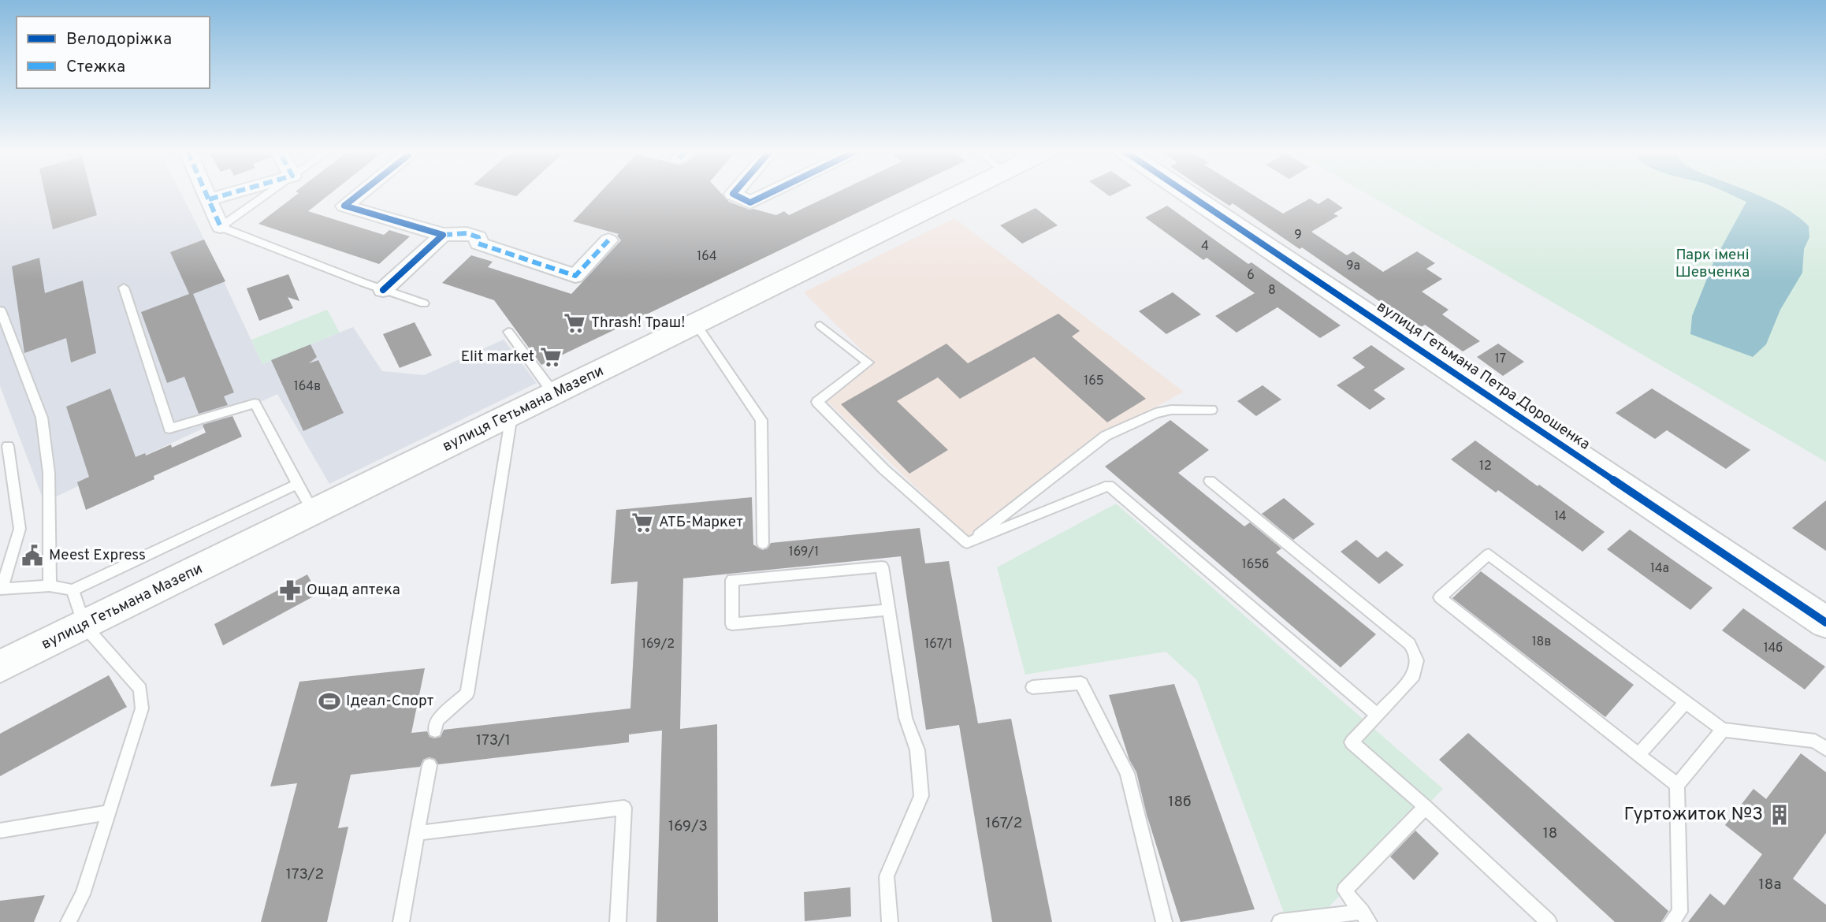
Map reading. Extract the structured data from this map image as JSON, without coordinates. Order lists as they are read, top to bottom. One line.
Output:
{"streets":{"main road":["вулиця Гетьмана Петра Дорошенка","вулиця Гетьмана Мазепи"]},"parks":["Парк імені Шевченка"],"places":{"supermarket":["Thrash! Траш!","Elit market","АТБ-Маркет"],"public building":["Meest Express"],"pharmacy":["Ощад аптека"],"sports":["Ідеал-Спорт"],"building":["Гуртожиток №3"]},"house_numbers":["9","4","164","9а","6","8","17","165","164в","12","14","169/1","165б","14а","18в","169/2","167/1","14б","173/1","18б","167/2","169/3","18","173/2","18а"],"legend":["Велодоріжка","Стежка"]}
